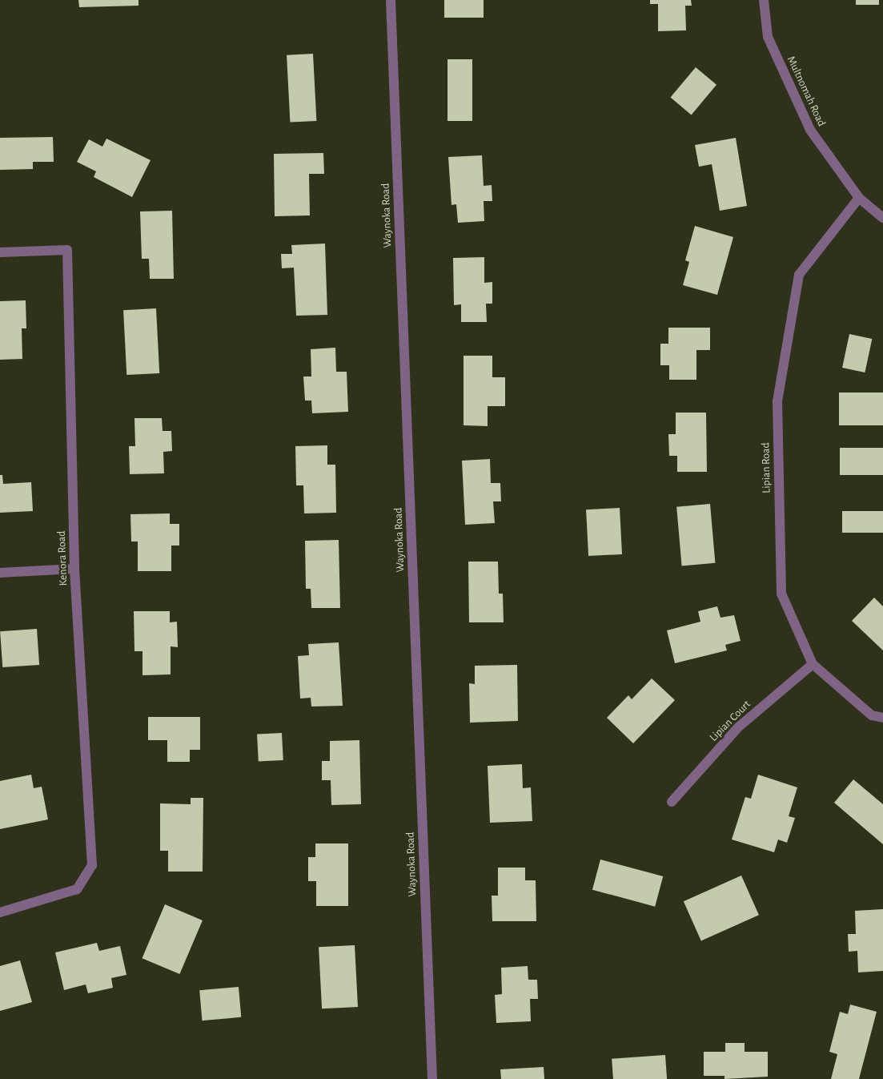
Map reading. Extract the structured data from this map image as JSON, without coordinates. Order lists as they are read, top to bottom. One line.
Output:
{"streets":{"street":["Multnomah Road","Waynoka Road","Lipian Road","Kenora Road","Lipian Court"]},"crossings":[["Multnomah Road","Lipian Road"],["Lipian Road","Lipian Court"]]}
